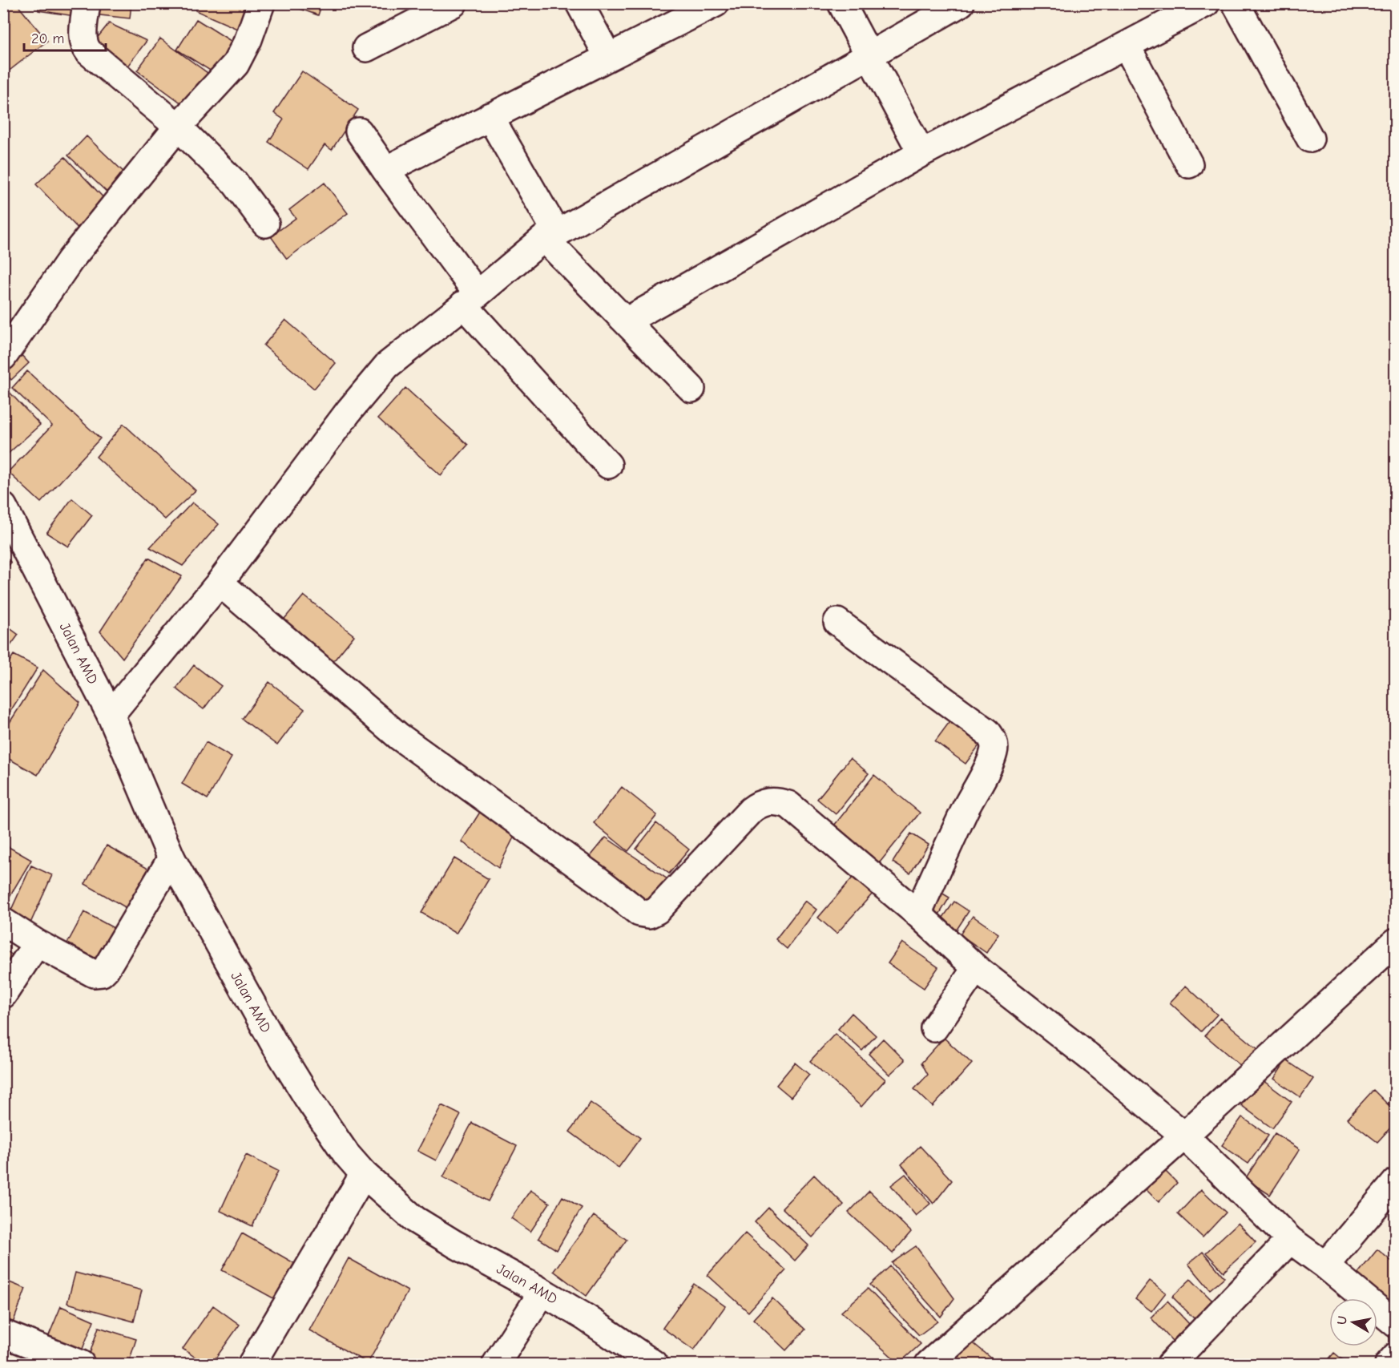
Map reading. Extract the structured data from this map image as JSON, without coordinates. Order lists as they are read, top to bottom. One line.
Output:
{"streets":{"street":["Jalan AMD"]},"scale_bar":"20 m","north":"left"}
